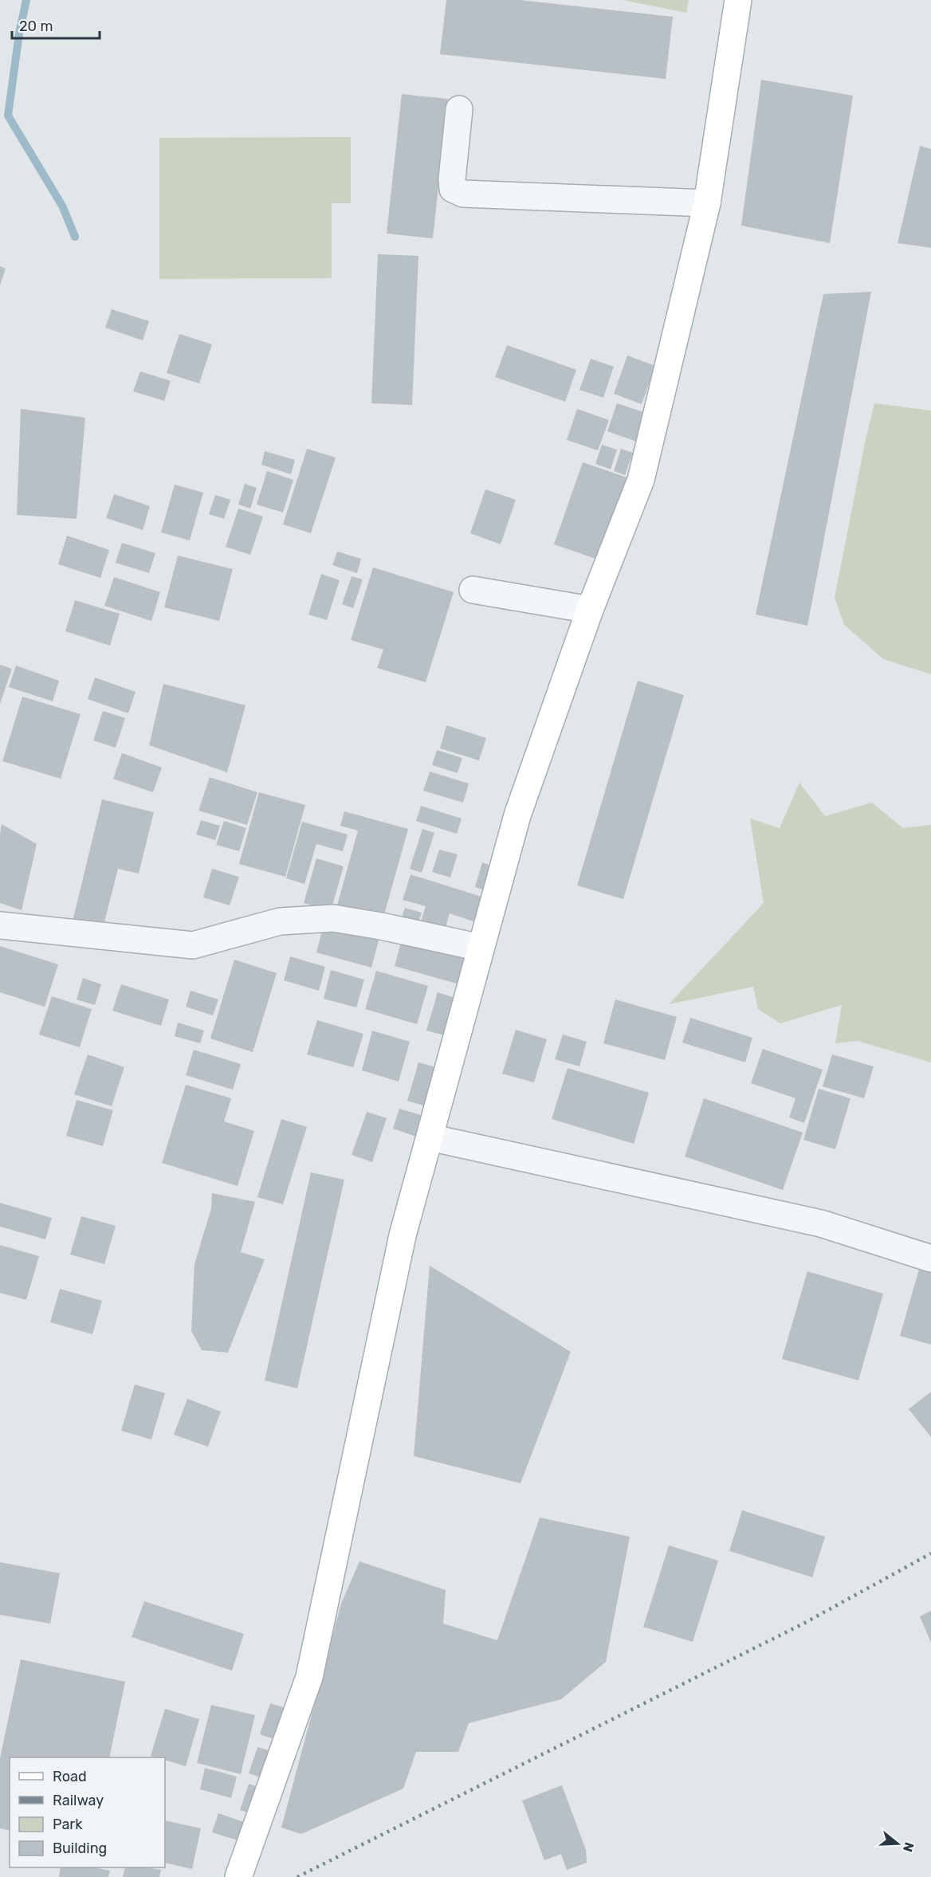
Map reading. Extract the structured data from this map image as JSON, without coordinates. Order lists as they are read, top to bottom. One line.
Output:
{"legend":["Road","Railway","Park","Building"],"scale_bar":"20 m","north":"right"}
